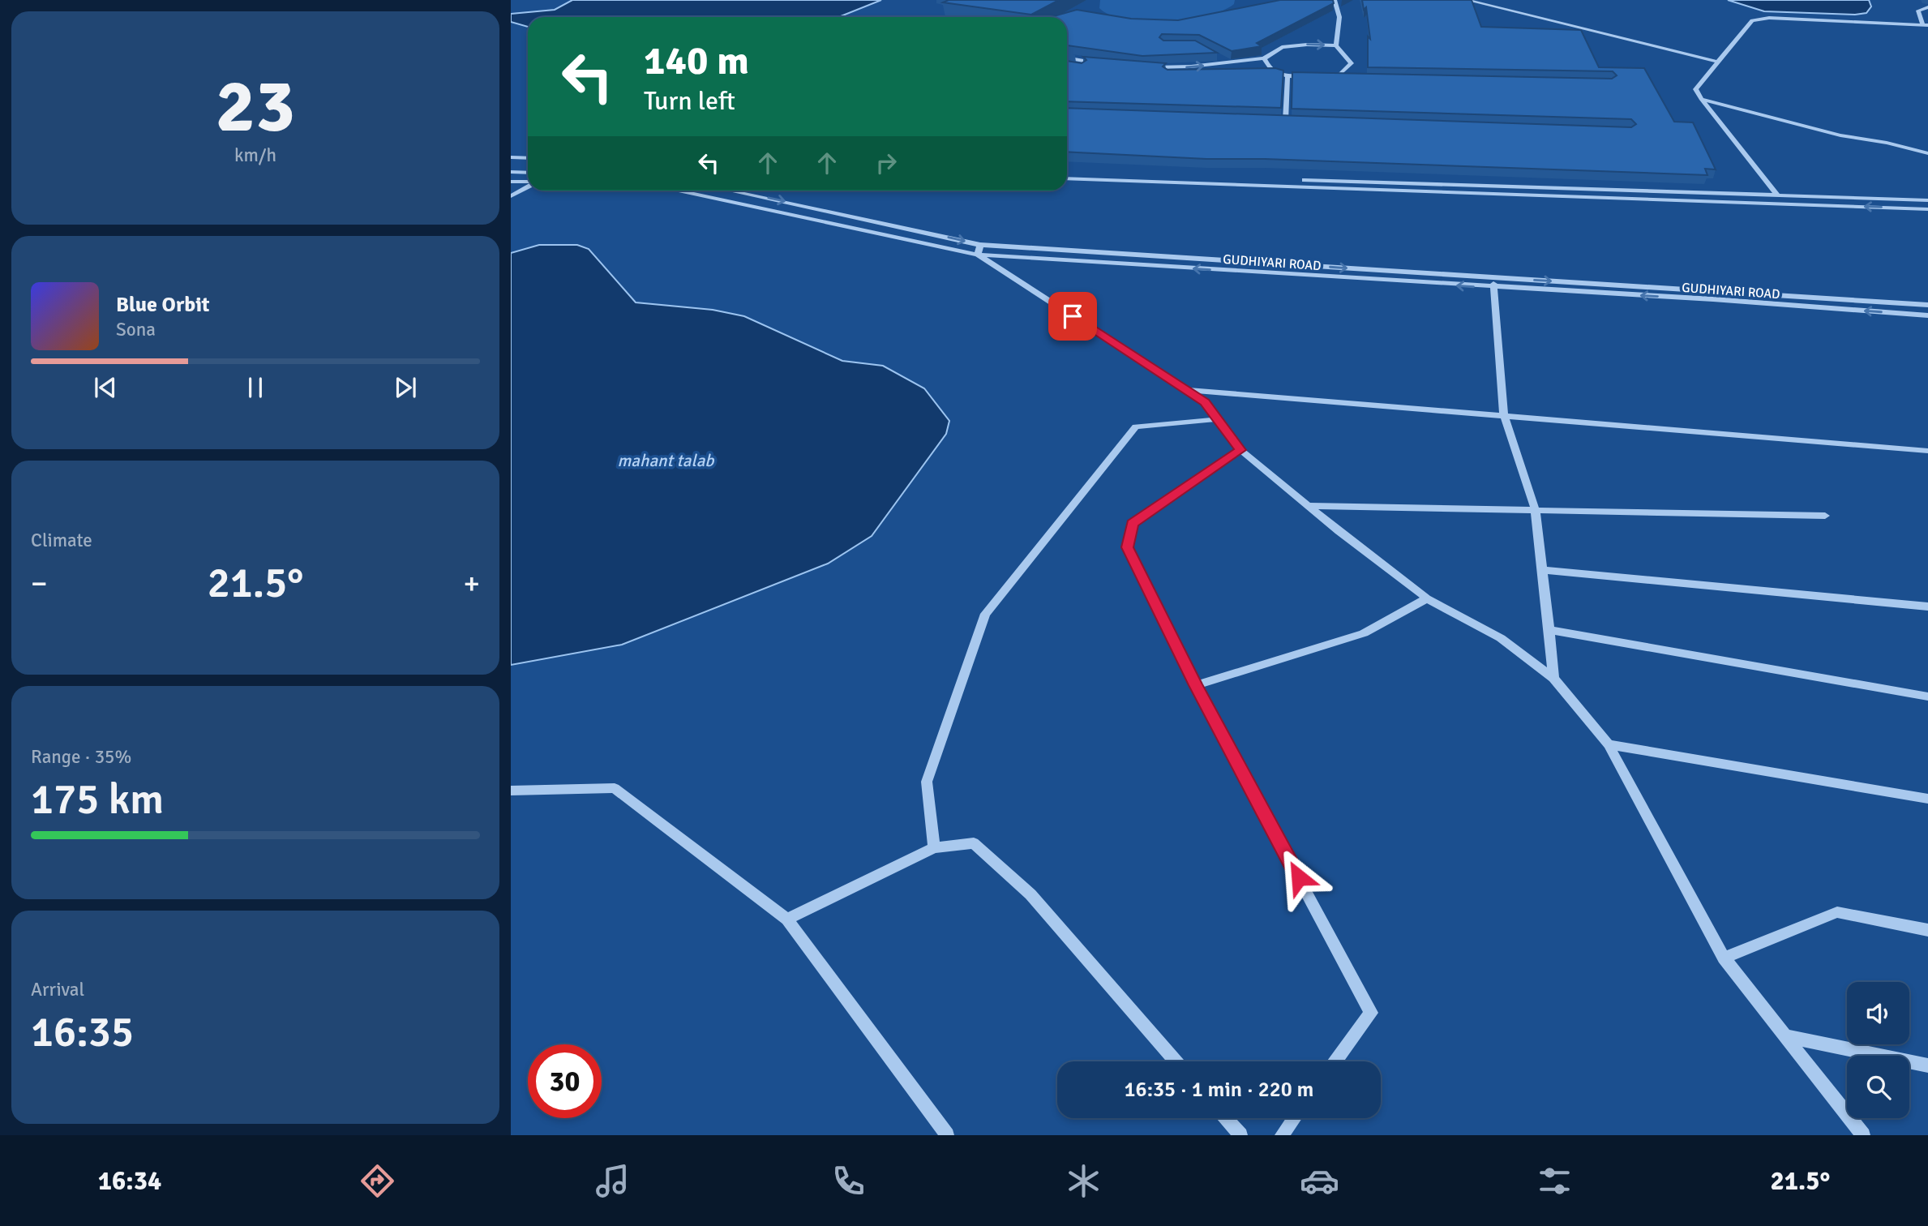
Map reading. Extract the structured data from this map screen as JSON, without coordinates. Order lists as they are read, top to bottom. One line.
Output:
{"streets":{"street":["GUDHIYARI ROAD"]},"water":["mahant talab"],"page":{"tile":[["23","km/h"],"Climate",["Range · 35%","175 km"],["Arrival","16:35"]],"turn":["140 m","Turn left"],"song":["Blue Orbit","Sona"],"heat":["−","21.5°","+"],"limit":"30","trip":"16:35 · 1 min · 220 m","tabs":["16:34","21.5°"]}}
